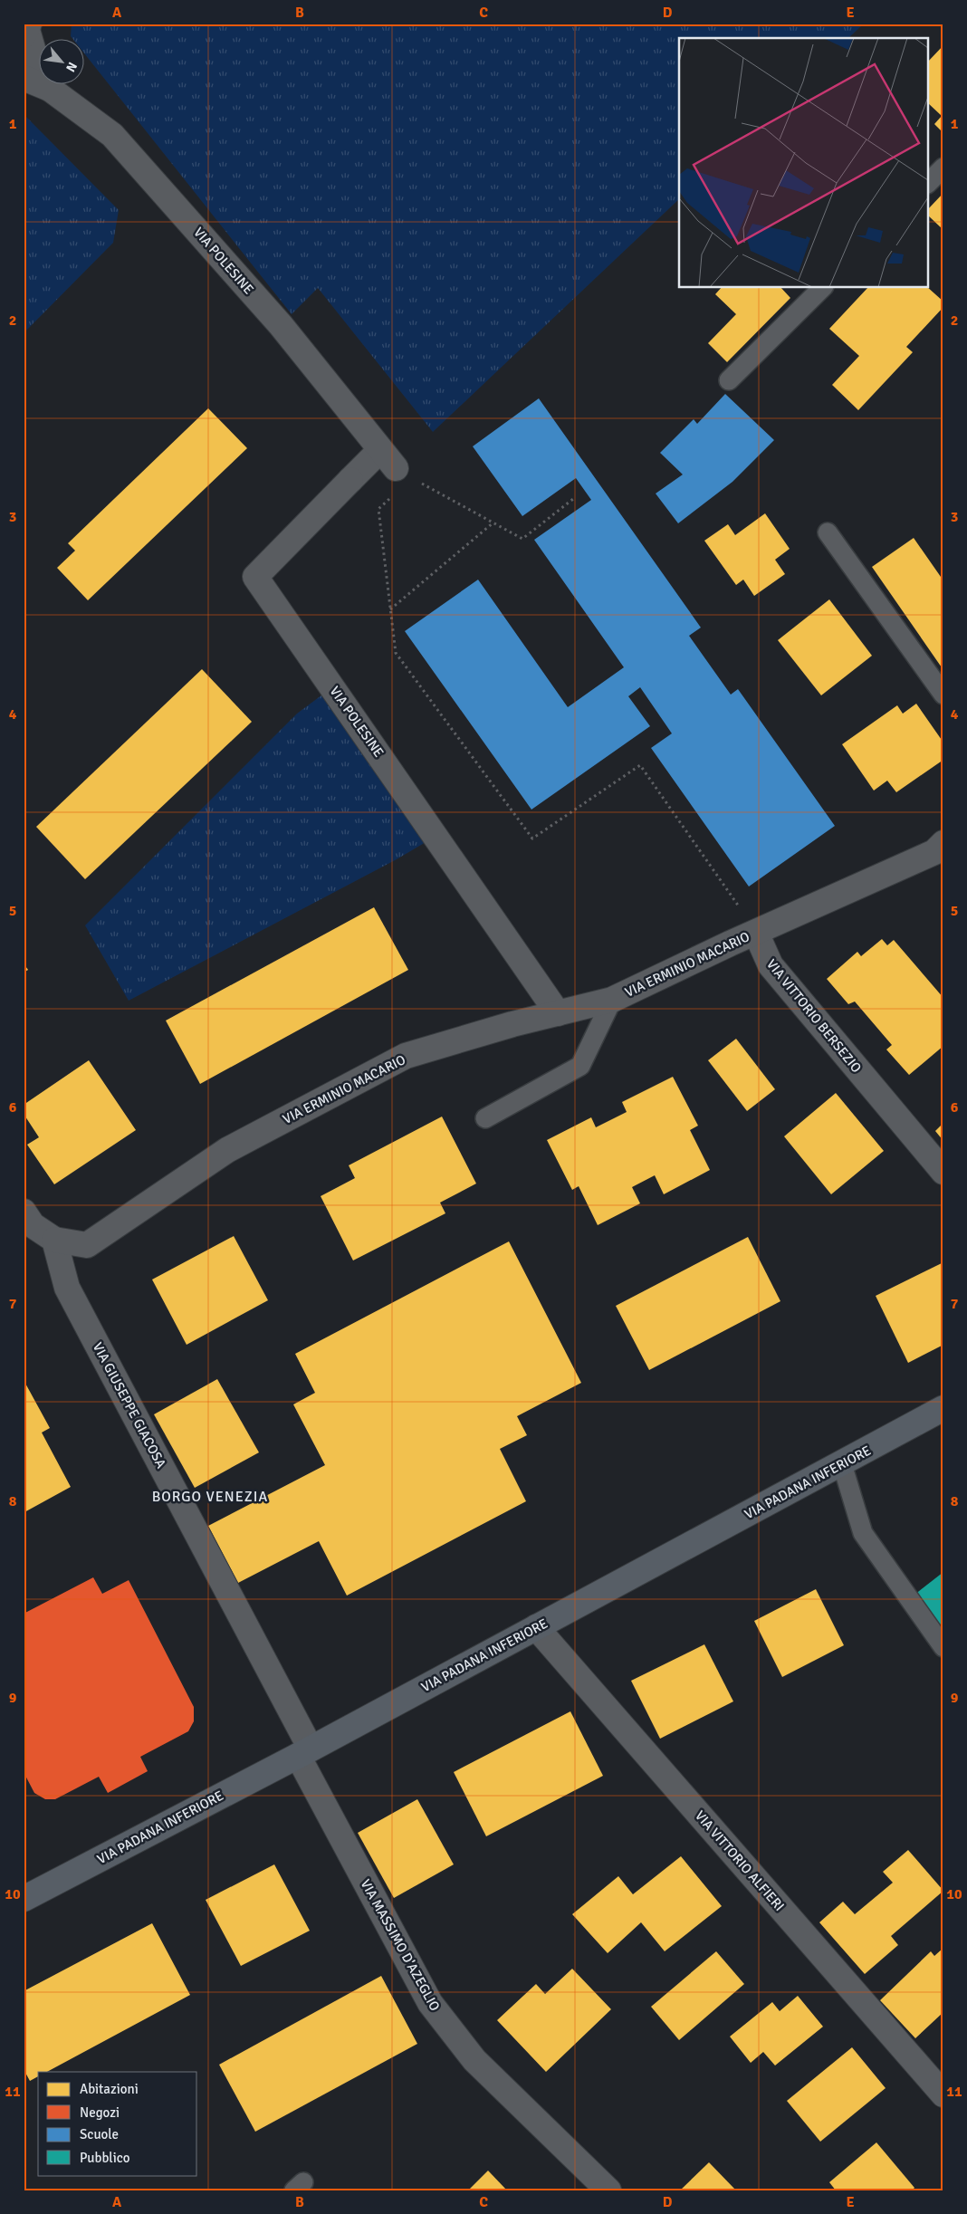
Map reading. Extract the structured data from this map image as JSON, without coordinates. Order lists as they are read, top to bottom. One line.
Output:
{"streets":{"main road":["VIA PADANA INFERIORE"],"street":["VIA POLESINE","VIA ERMINIO MACARIO","VIA VITTORIO BERSEZIO","VIA GIUSEPPE GIACOSA","VIA VITTORIO ALFIERI","VIA MASSIMO D'AZEGLIO"]},"crossings":[["VIA POLESINE","VIA ERMINIO MACARIO"],["VIA ERMINIO MACARIO","VIA VITTORIO BERSEZIO"],["VIA ERMINIO MACARIO","VIA GIUSEPPE GIACOSA"],["VIA GIUSEPPE GIACOSA","VIA PADANA INFERIORE"],["VIA GIUSEPPE GIACOSA","VIA MASSIMO D'AZEGLIO"],["VIA PADANA INFERIORE","VIA VITTORIO ALFIERI"],["VIA PADANA INFERIORE","VIA MASSIMO D'AZEGLIO"]],"districts":["BORGO VENEZIA"],"legend":["Abitazioni","Negozi","Scuole","Pubblico"],"north":"bottom right","grid":{"columns":["A","B","C","D","E"],"rows":["1","2","3","4","5","6","7","8","9","10","11"]}}
